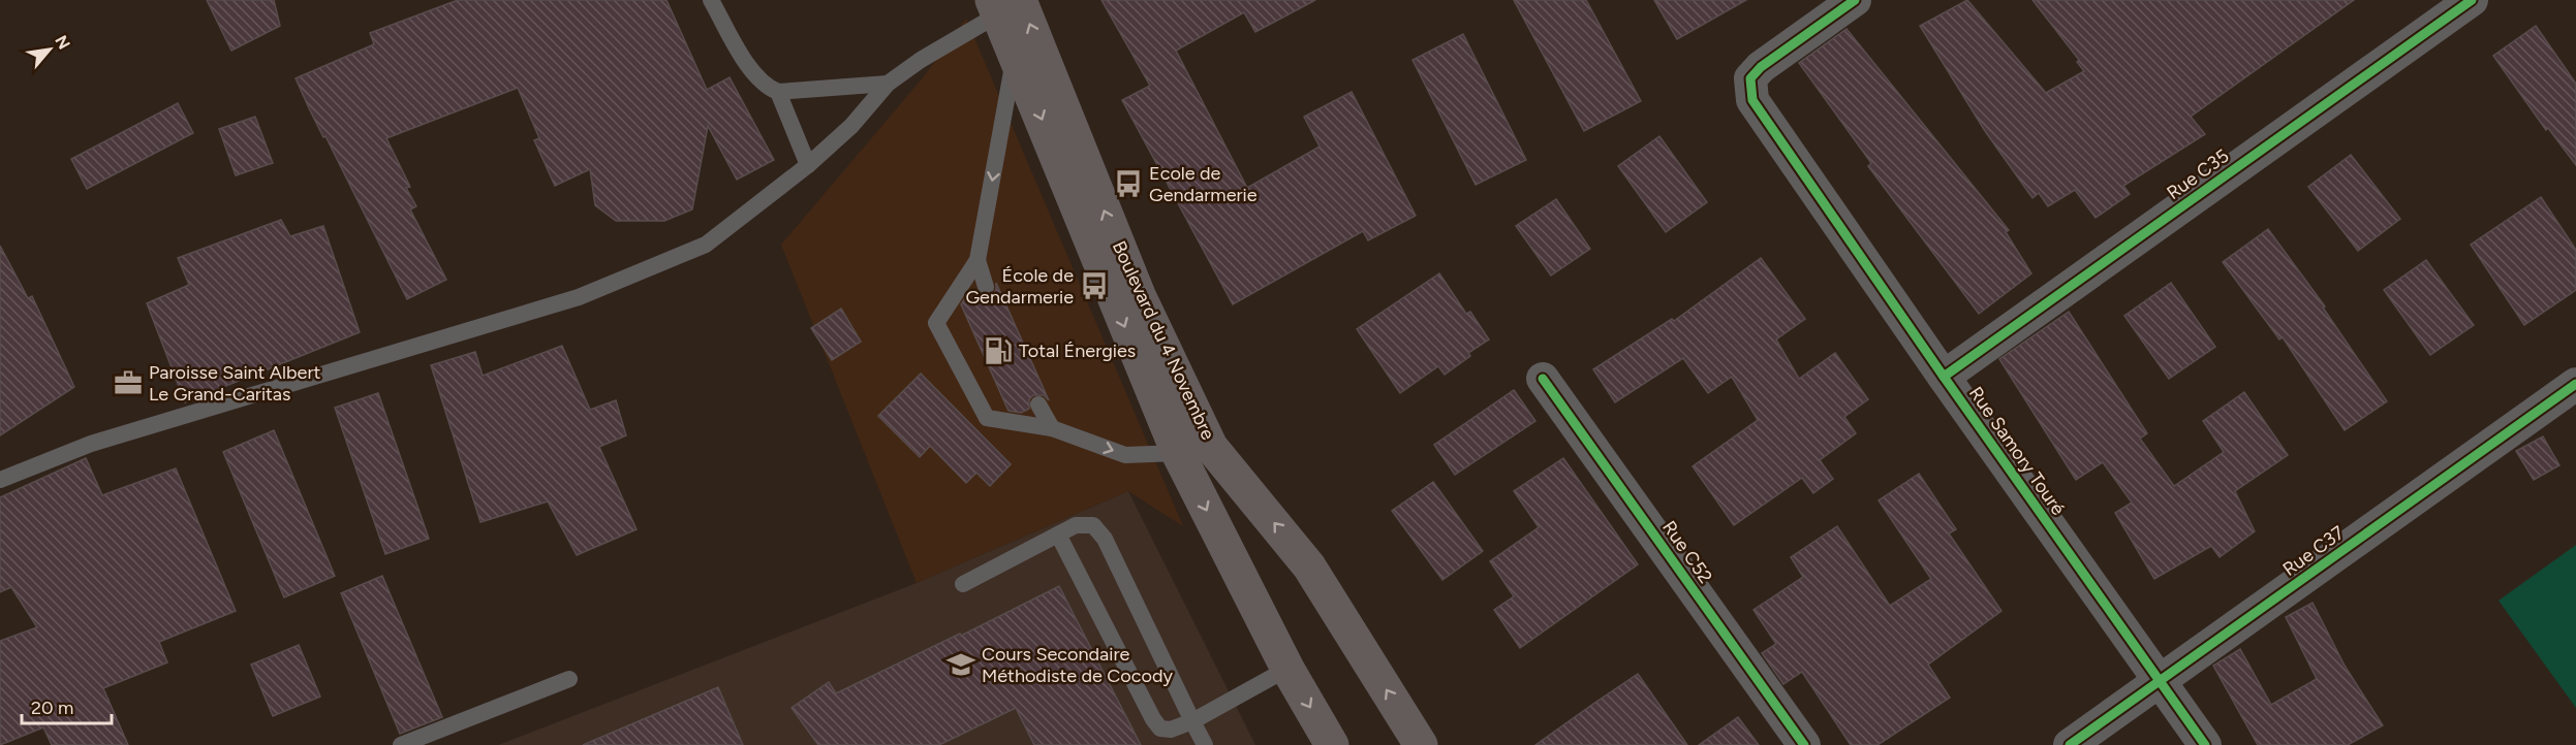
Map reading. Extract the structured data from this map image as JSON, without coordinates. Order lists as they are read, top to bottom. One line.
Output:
{"streets":{"main road":["Boulevard du 4 Novembre"],"street":["Rue C35","Rue Samory Touré","Rue C37","Rue C52"]},"crossings":[["Rue C35","Rue Samory Touré"],["Rue Samory Touré","Rue C37"]],"places":{"bus stop":["Ecole de Gendarmerie","École de Gendarmerie"],"fuel station":["Total Énergies"],"office":["Paroisse Saint Albert Le Grand-Caritas"],"school or university":["Cours Secondaire Méthodiste de Cocody"]},"scale_bar":"20 m","north":"top right"}
